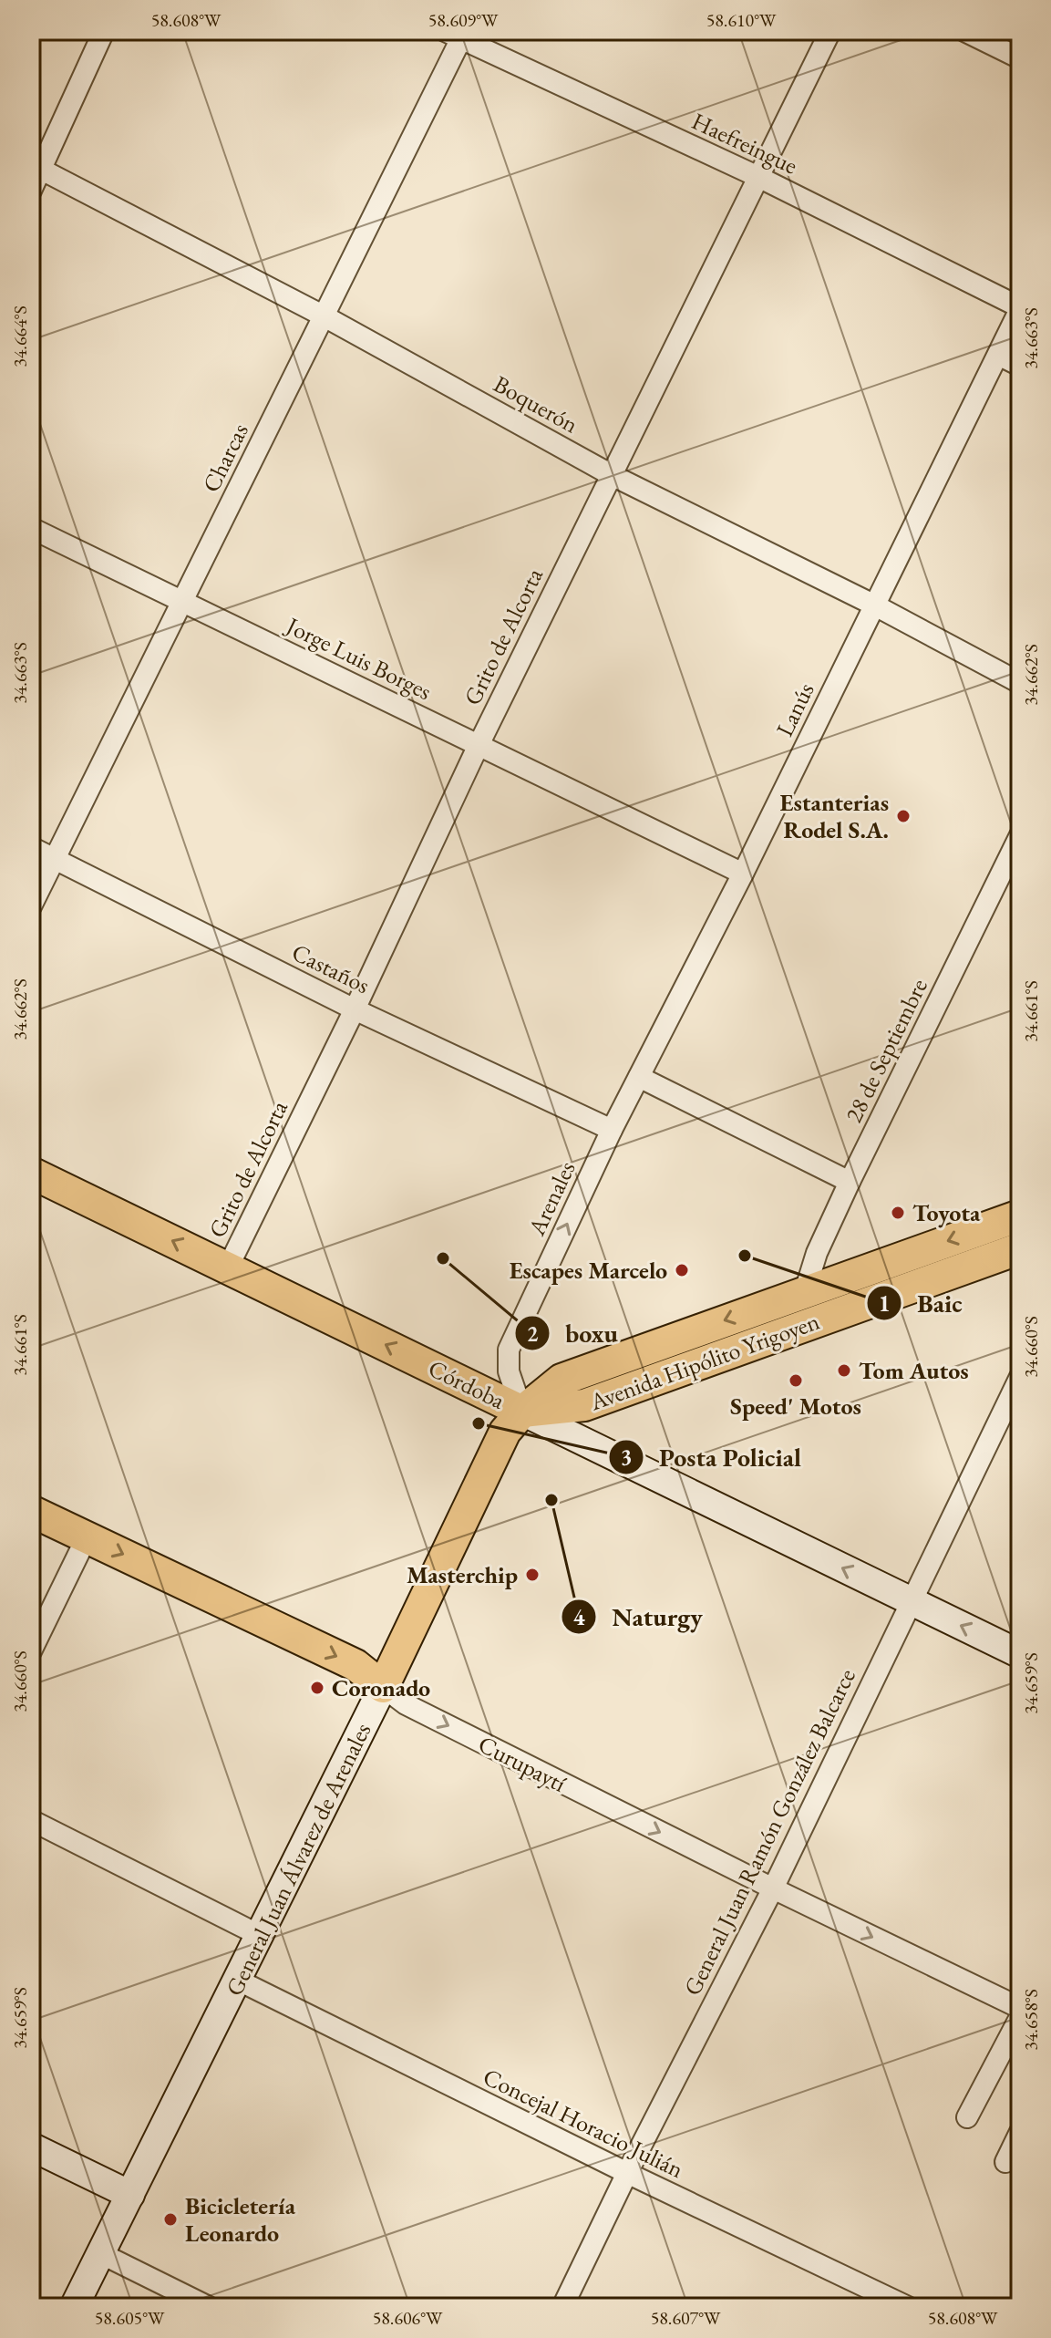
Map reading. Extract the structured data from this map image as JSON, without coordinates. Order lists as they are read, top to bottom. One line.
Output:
{"streets":{"main road":["Avenida Hipólito Yrigoyen","Córdoba","Curupaytí","General Juan Álvarez de Arenales"],"street":["Haefreingue","Boquerón","Charcas","Grito de Alcorta","Jorge Luis Borges","Lanús","Castaños","28 de Septiembre","Arenales","General Juan Ramón González Balcarce","Concejal Horacio Julián"]},"crossings":[["Haefreingue","Charcas"],["Haefreingue","Grito de Alcorta"],["Haefreingue","Lanús"],["Boquerón","Charcas"],["Boquerón","Grito de Alcorta"],["Boquerón","Lanús"],["Charcas","Jorge Luis Borges"],["Charcas","Castaños"],["Grito de Alcorta","Jorge Luis Borges"],["Grito de Alcorta","Castaños"],["Grito de Alcorta","Córdoba"],["Jorge Luis Borges","Lanús"],["Lanús","Castaños"],["Lanús","Arenales"],["Castaños","Arenales"],["28 de Septiembre","Avenida Hipólito Yrigoyen"],["Arenales","Avenida Hipólito Yrigoyen"],["Arenales","Córdoba"],["Arenales","General Juan Álvarez de Arenales"],["Avenida Hipólito Yrigoyen","Córdoba"],["Avenida Hipólito Yrigoyen","General Juan Álvarez de Arenales"],["Córdoba","General Juan Ramón González Balcarce"],["Córdoba","General Juan Álvarez de Arenales"],["Curupaytí","General Juan Ramón González Balcarce"],["Curupaytí","General Juan Álvarez de Arenales"],["General Juan Ramón González Balcarce","Concejal Horacio Julián"],["General Juan Álvarez de Arenales","Concejal Horacio Julián"]],"one_way":["Arenales","Córdoba","Curupaytí"],"places":["Estanterias Rodel S.A.","Toyota","Baic","boxu","Escapes Marcelo","Tom Autos","Speed' Motos","Posta Policial","Naturgy","Masterchip","Coronado","Bicicletería Leonardo"],"coordinates":["58.608°W","58.609°W","58.610°W","34.664°S","34.663°S","34.662°S","34.661°S","34.660°S","34.659°S","34.658°S","58.605°W","58.606°W","58.607°W"]}
